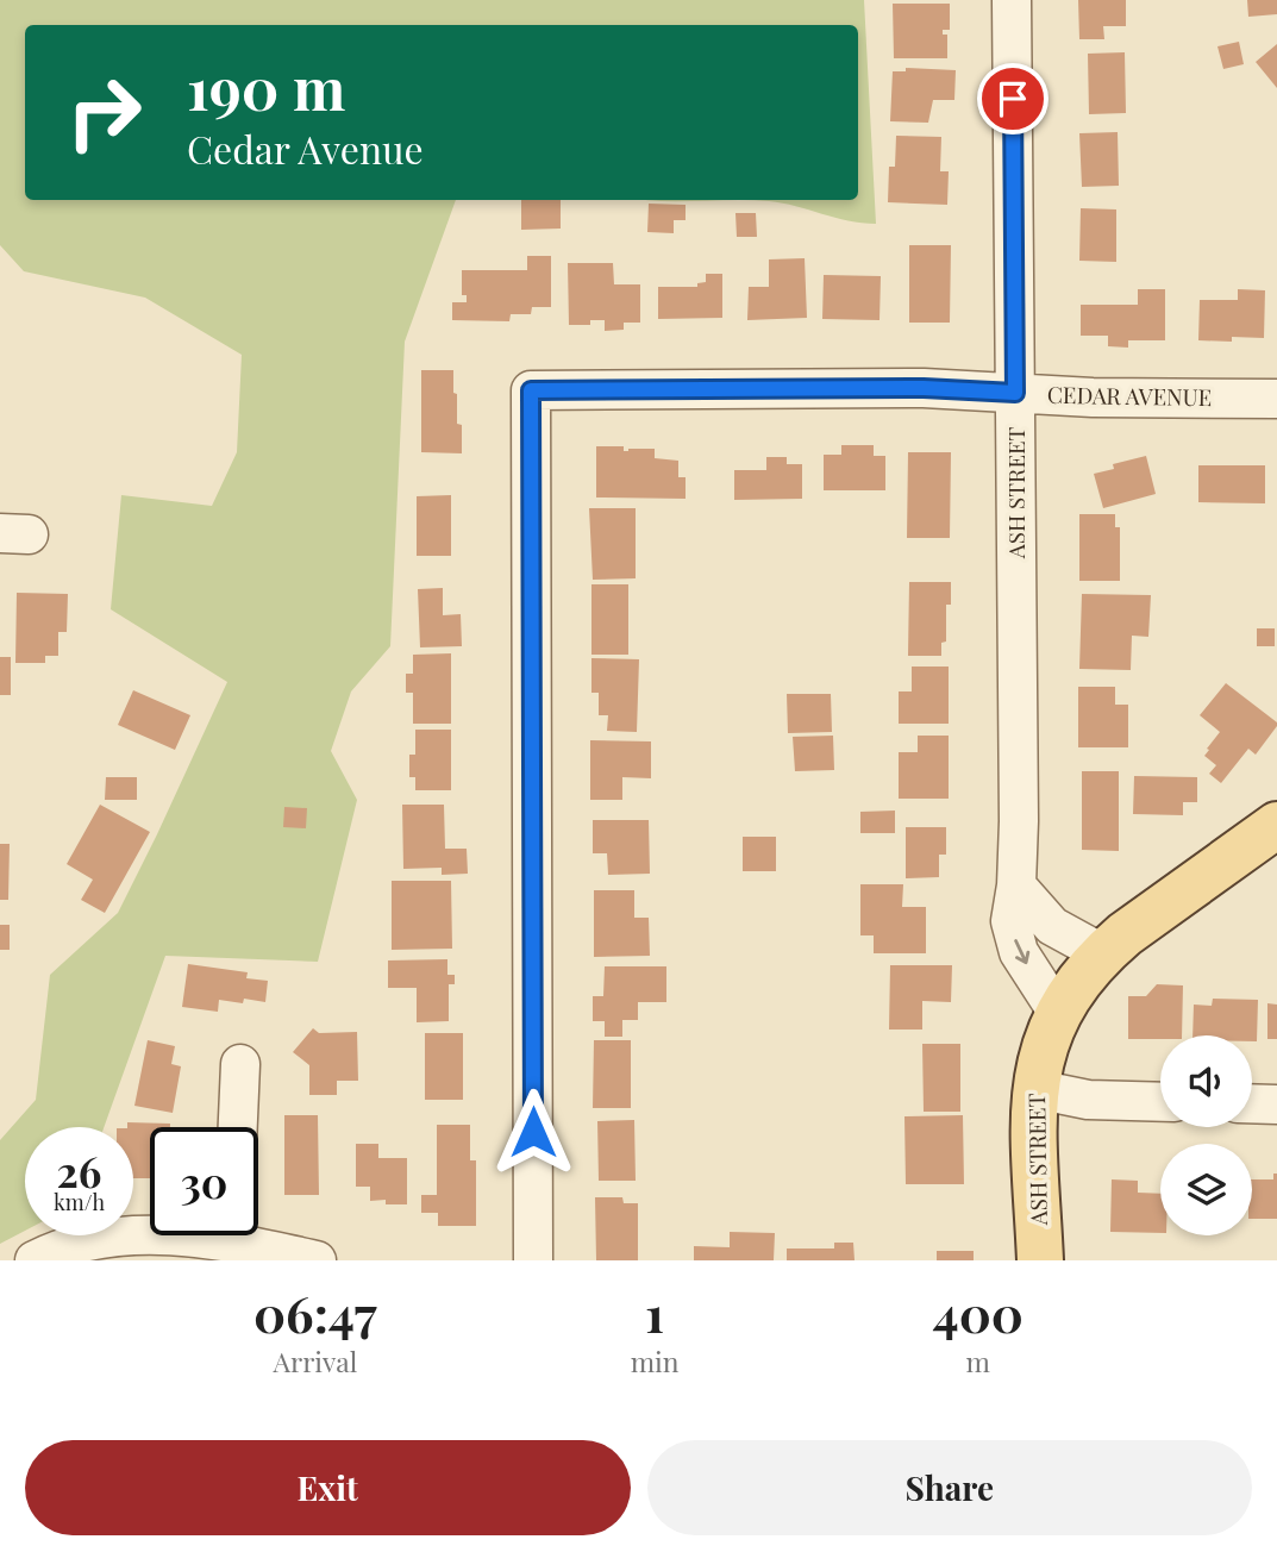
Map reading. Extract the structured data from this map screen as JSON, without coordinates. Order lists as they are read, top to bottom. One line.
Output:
{"streets":{"main road":["ASH STREET"],"street":["CEDAR AVENUE"]},"crossings":[["CEDAR AVENUE","ASH STREET"]],"page":{"turn":["190 m","Cedar Avenue"],"speed":"26 km/h","limit":"30","eta":["06:47","Arrival","1","min","400","m"],"buttons":["Exit","Share"]}}
